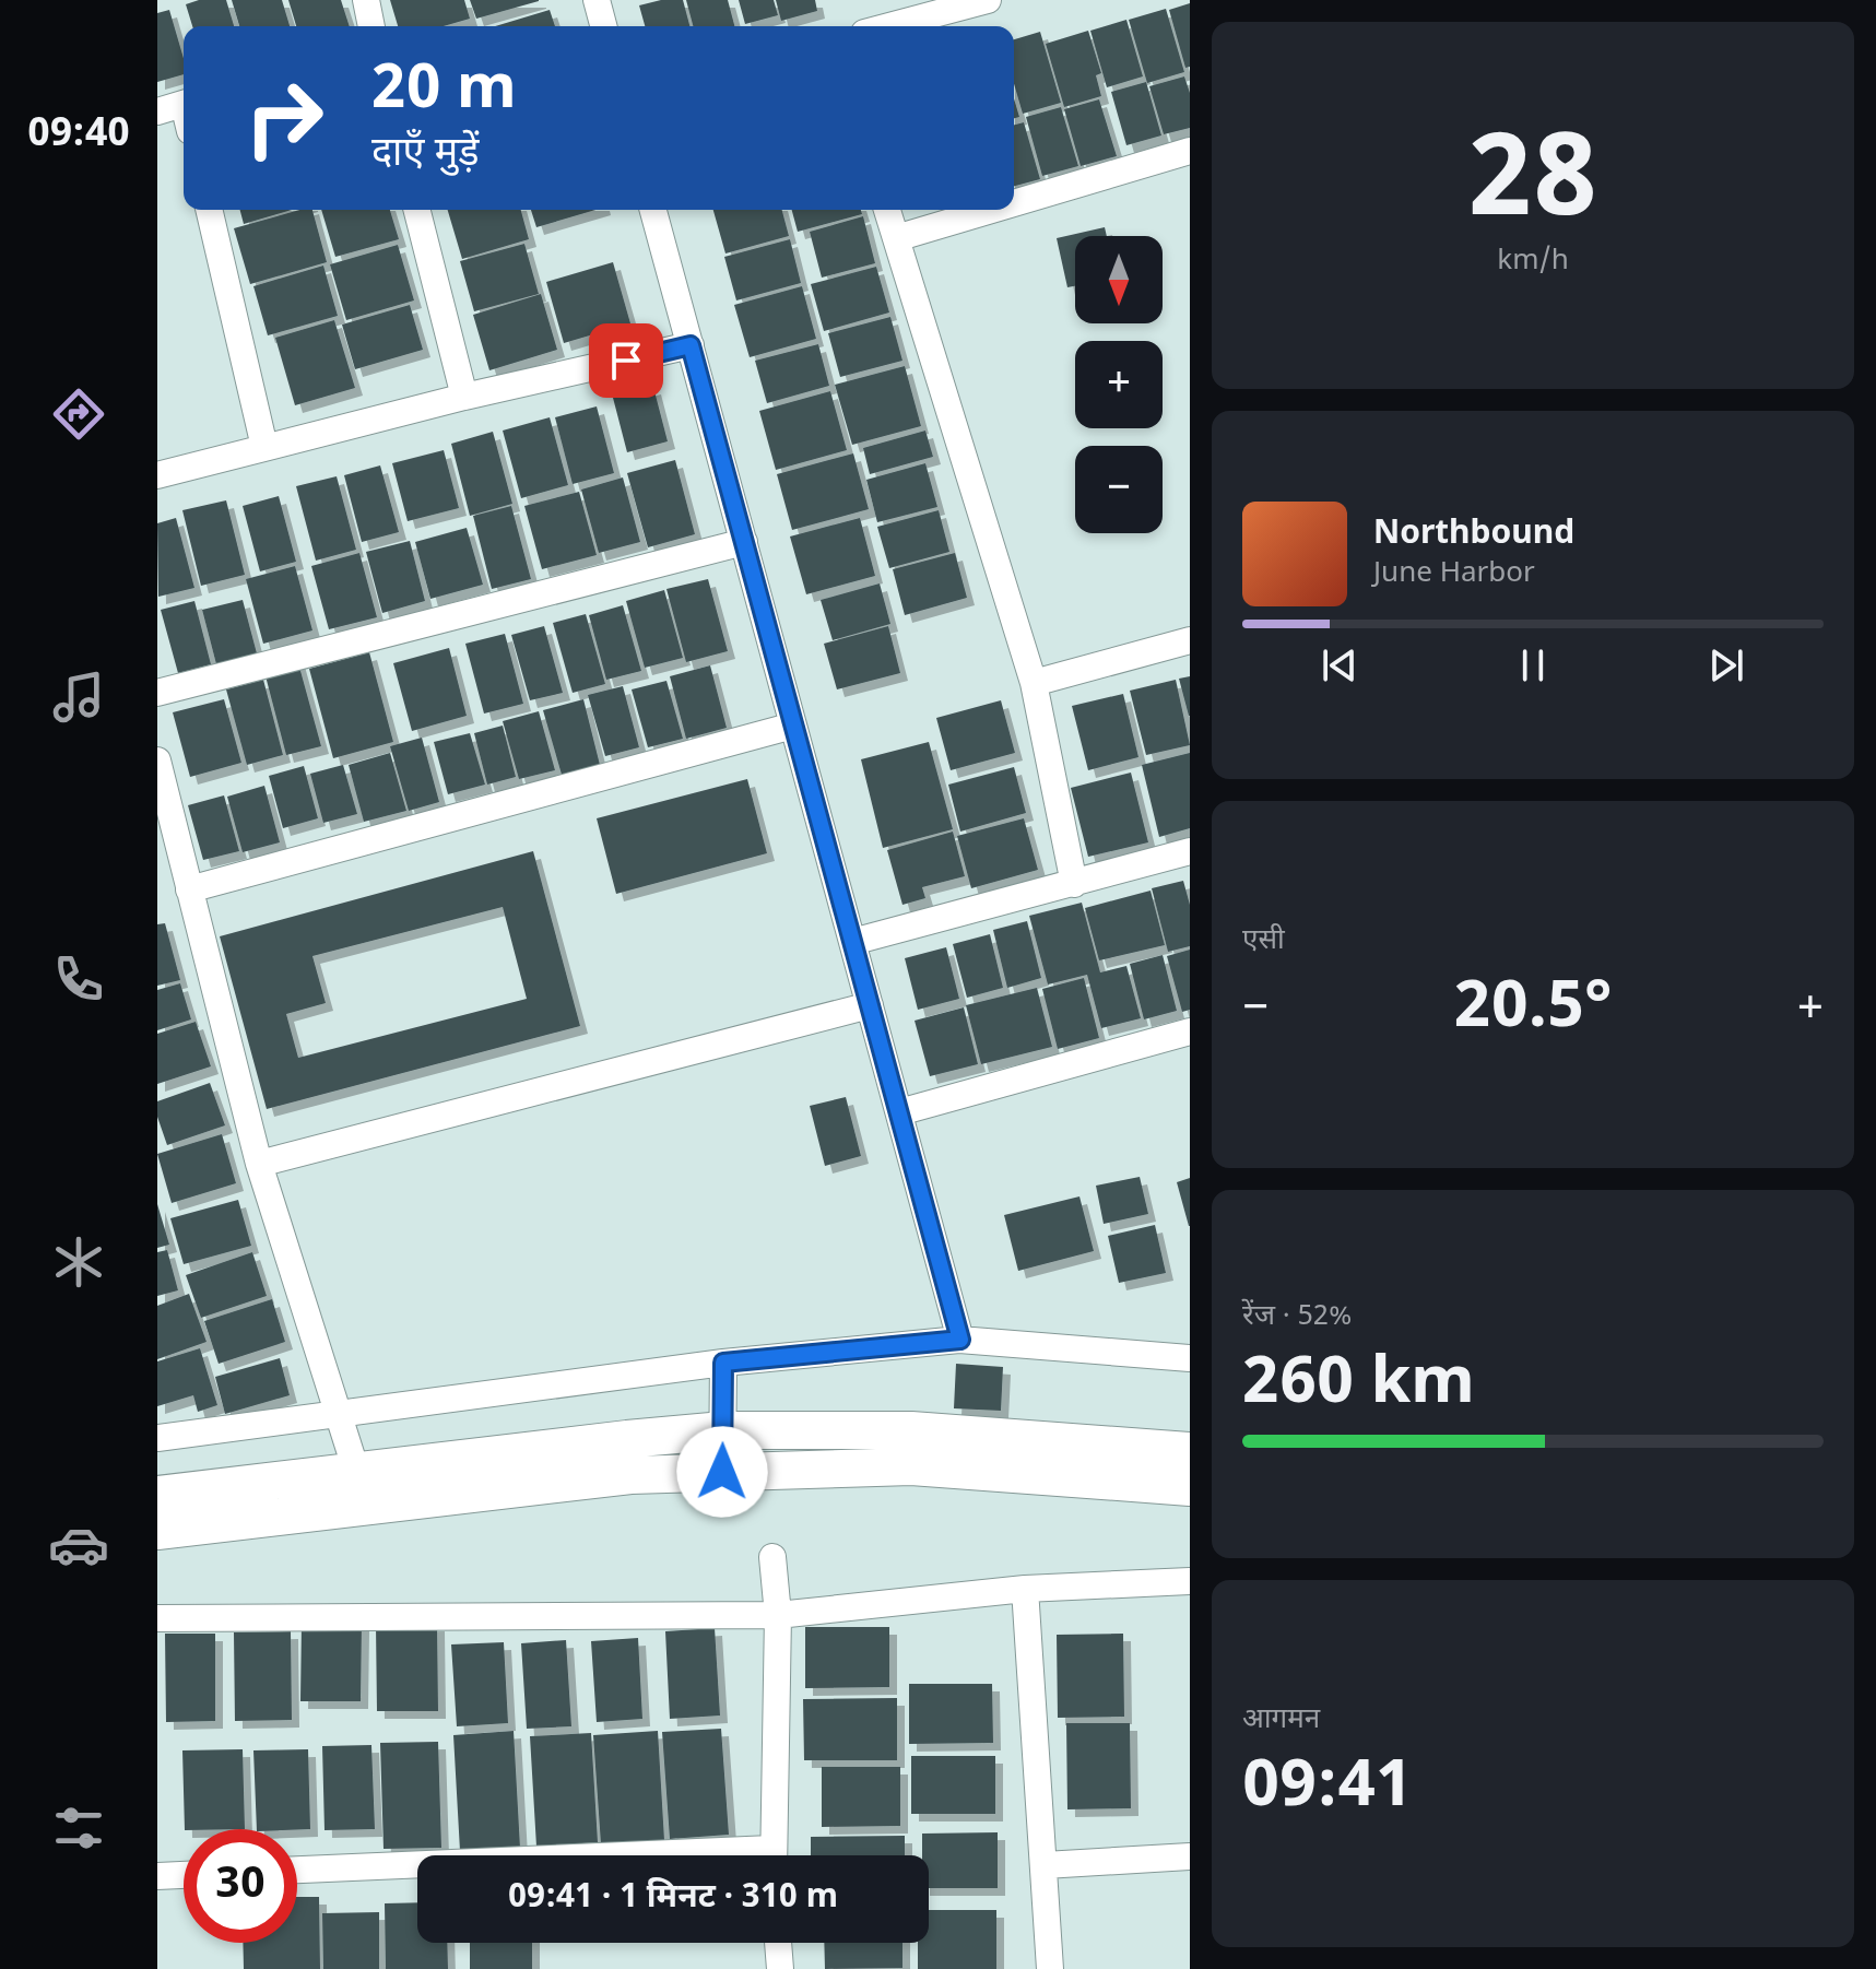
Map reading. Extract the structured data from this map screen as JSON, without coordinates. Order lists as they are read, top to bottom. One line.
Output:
{"north":"bottom","page":{"tabs":"09:40","tile":[["28","km/h"],"एसी",["रेंज · 52%","260 km"],["आगमन","09:41"]],"turn":["20 m","दाएँ मुड़ें"],"map_buttons":["+","−"],"song":["Northbound","June Harbor"],"heat":["−","20.5°","+"],"limit":"30","trip":"09:41 · 1 मिनट · 310 m"}}
